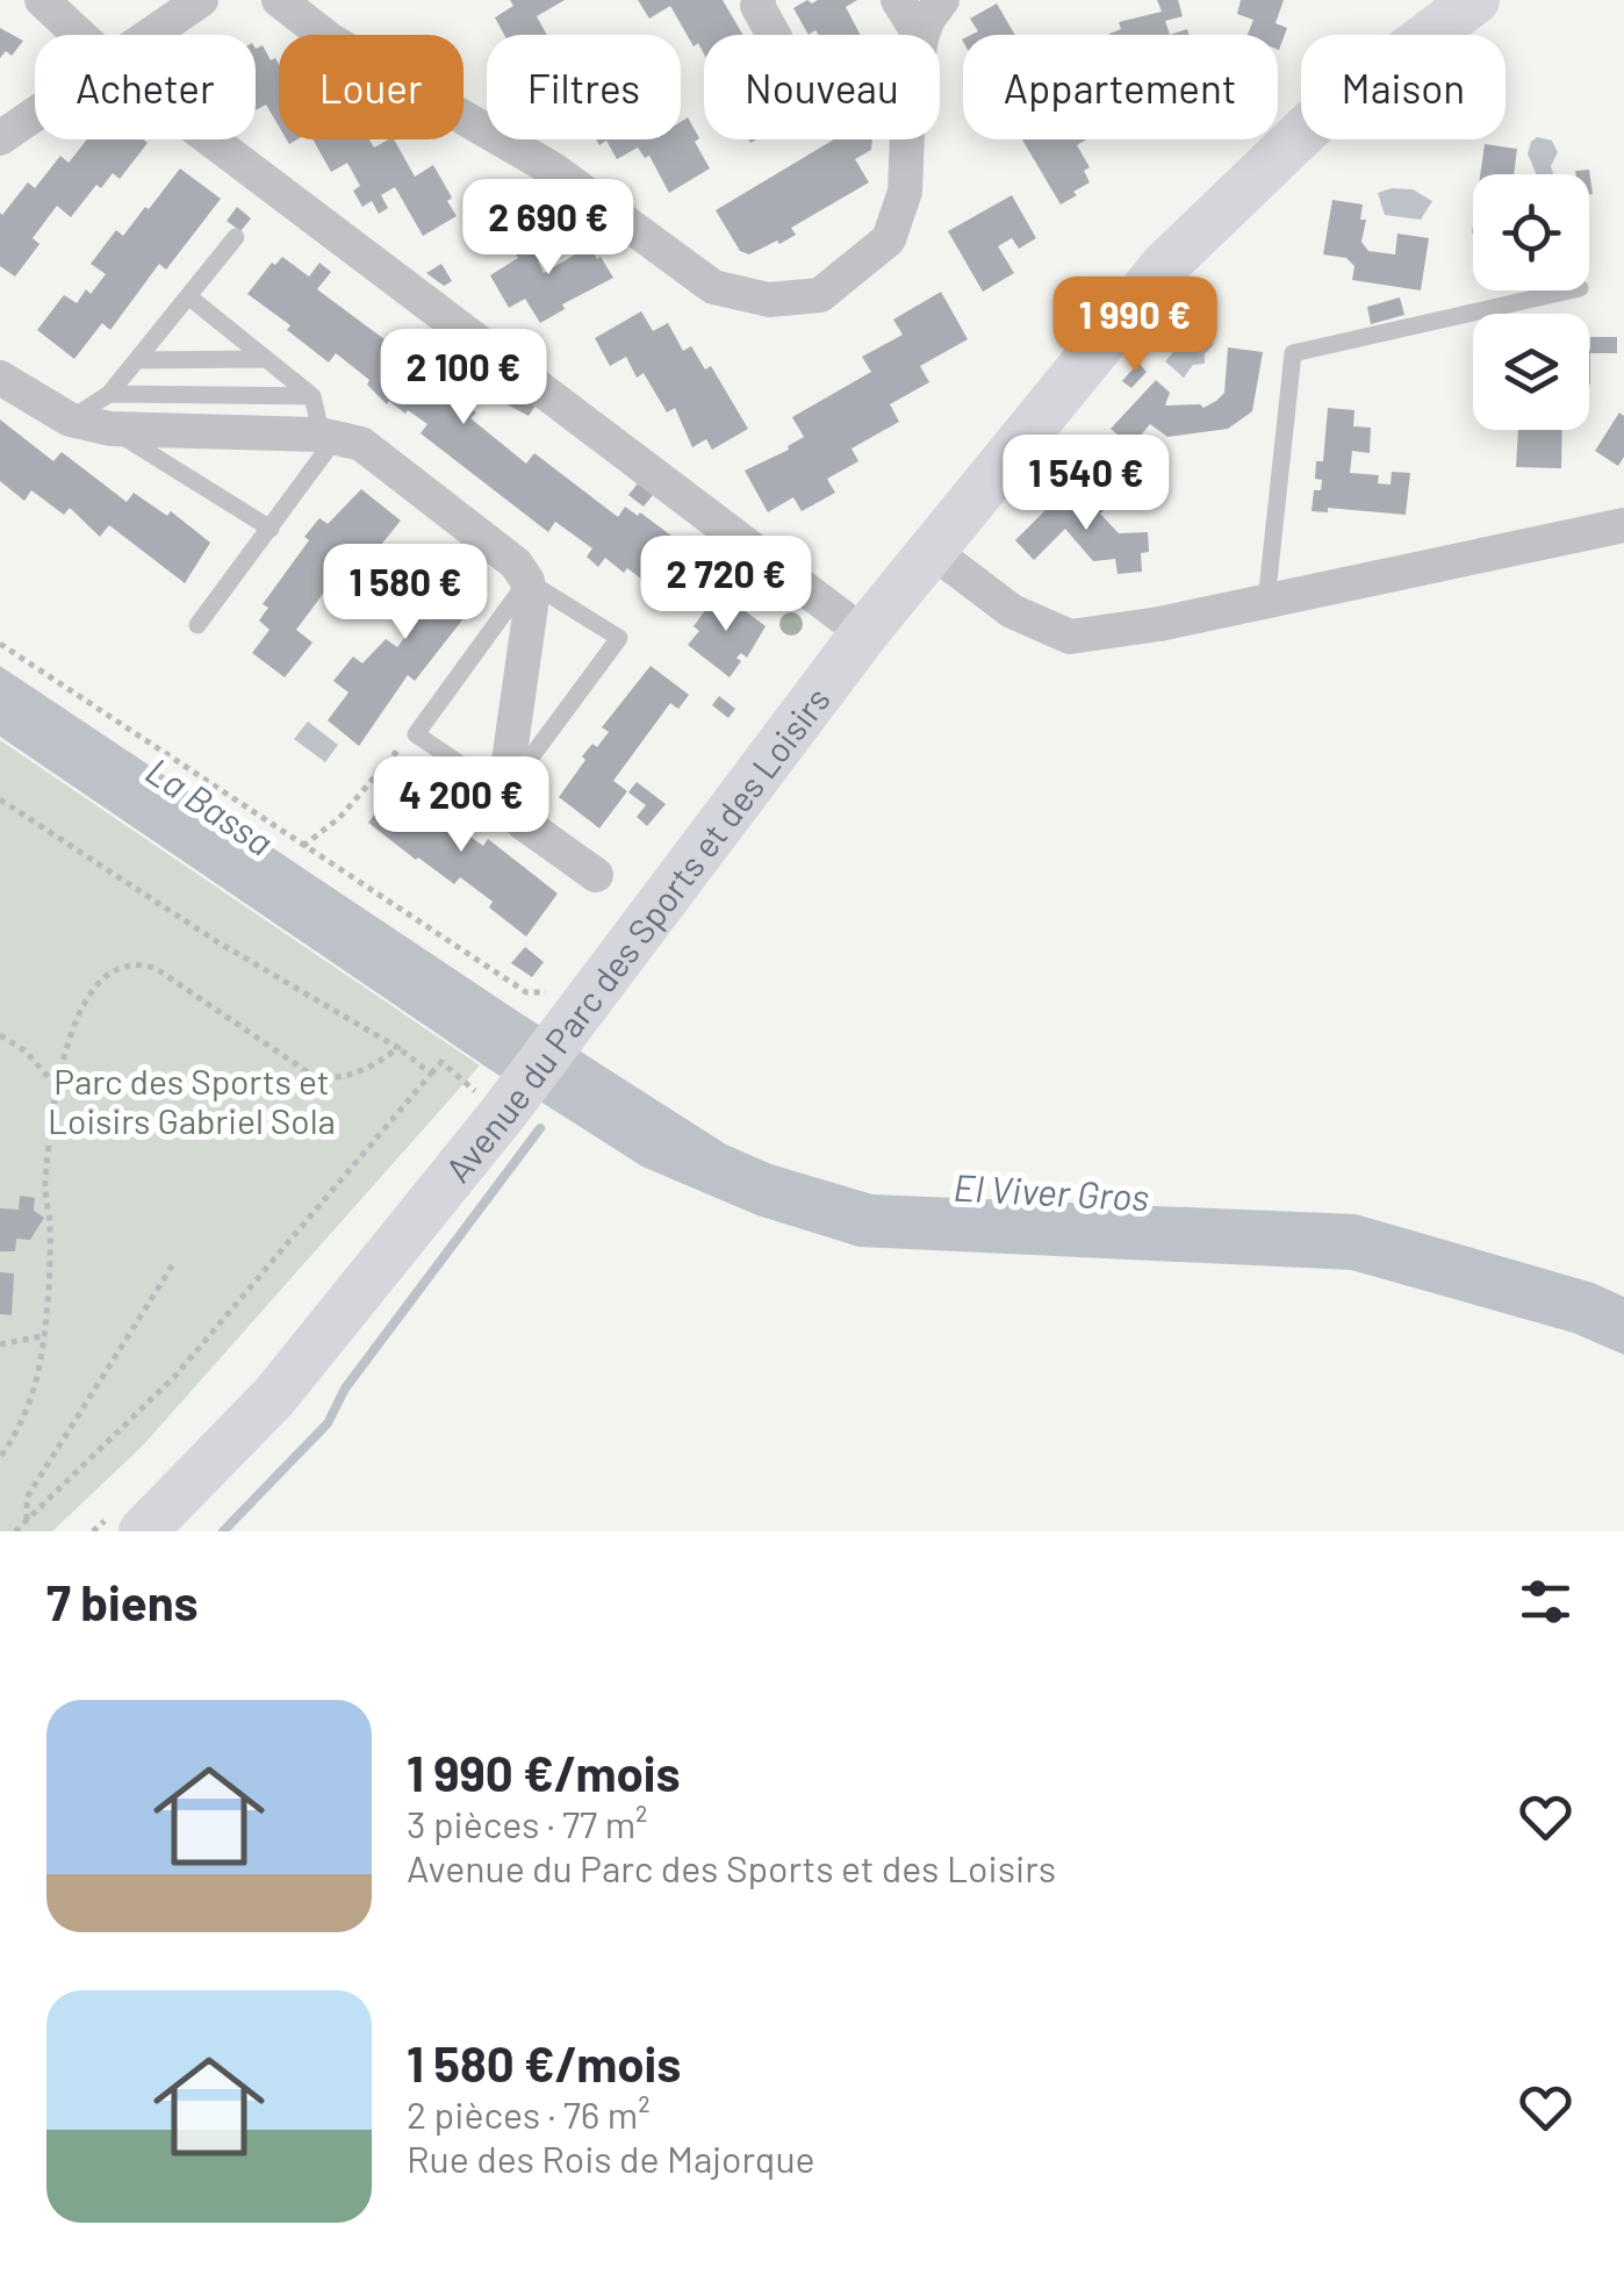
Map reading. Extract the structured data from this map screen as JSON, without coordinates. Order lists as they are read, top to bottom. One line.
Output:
{"streets":{"main road":["Avenue du Parc des Sports et des Loisirs"]},"water":["La Bassa","El Viver Gros"],"parks":["Parc des Sports et Loisirs Gabriel Sola"],"page":{"chip":["Acheter","Louer","Filtres","Nouveau","Appartement","Maison"],"price":["2 690 €","1 990 €","2 100 €","1 540 €","2 720 €","1 580 €","4 200 €"],"heading":"7 biens","list":[{"name":"1 990 €/mois","note":"3 pièces · 77 m² · Avenue du Parc des Sports et des Loisirs"},{"name":"1 580 €/mois","note":"2 pièces · 76 m² · Rue des Rois de Majorque"}]}}
